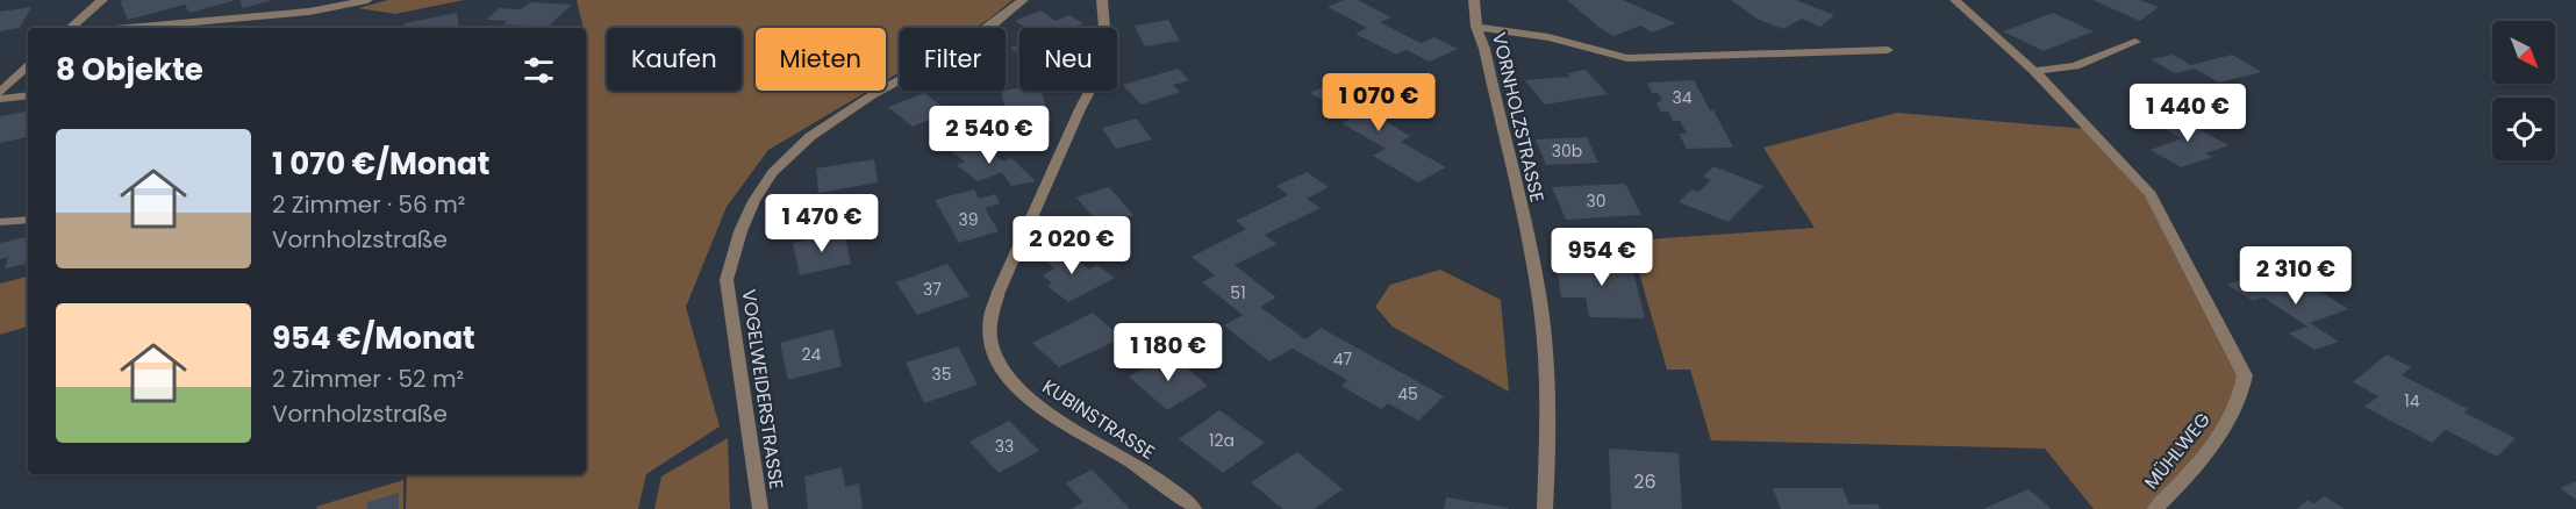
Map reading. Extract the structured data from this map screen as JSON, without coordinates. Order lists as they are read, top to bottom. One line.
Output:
{"streets":{"street":["VORNHOLZSTRASSE","VOGELWEIDERSTRASSE","KUBINSTRASSE","MÜHLWEG"]},"house_numbers":["34","30b","30","39","37","51","24","47","35","45","14","12a","33","26"],"north":"bottom right","page":{"chip":["Kaufen","Mieten","Filter","Neu"],"heading":"8 Objekte","price":["1 070 €","1 440 €","2 540 €","1 470 €","2 020 €","954 €","2 310 €","1 180 €"],"list":[{"name":"1 070 €/Monat","note":"2 Zimmer · 56 m² · Vornholzstraße"},{"name":"954 €/Monat","note":"2 Zimmer · 52 m² · Vornholzstraße"}]}}
